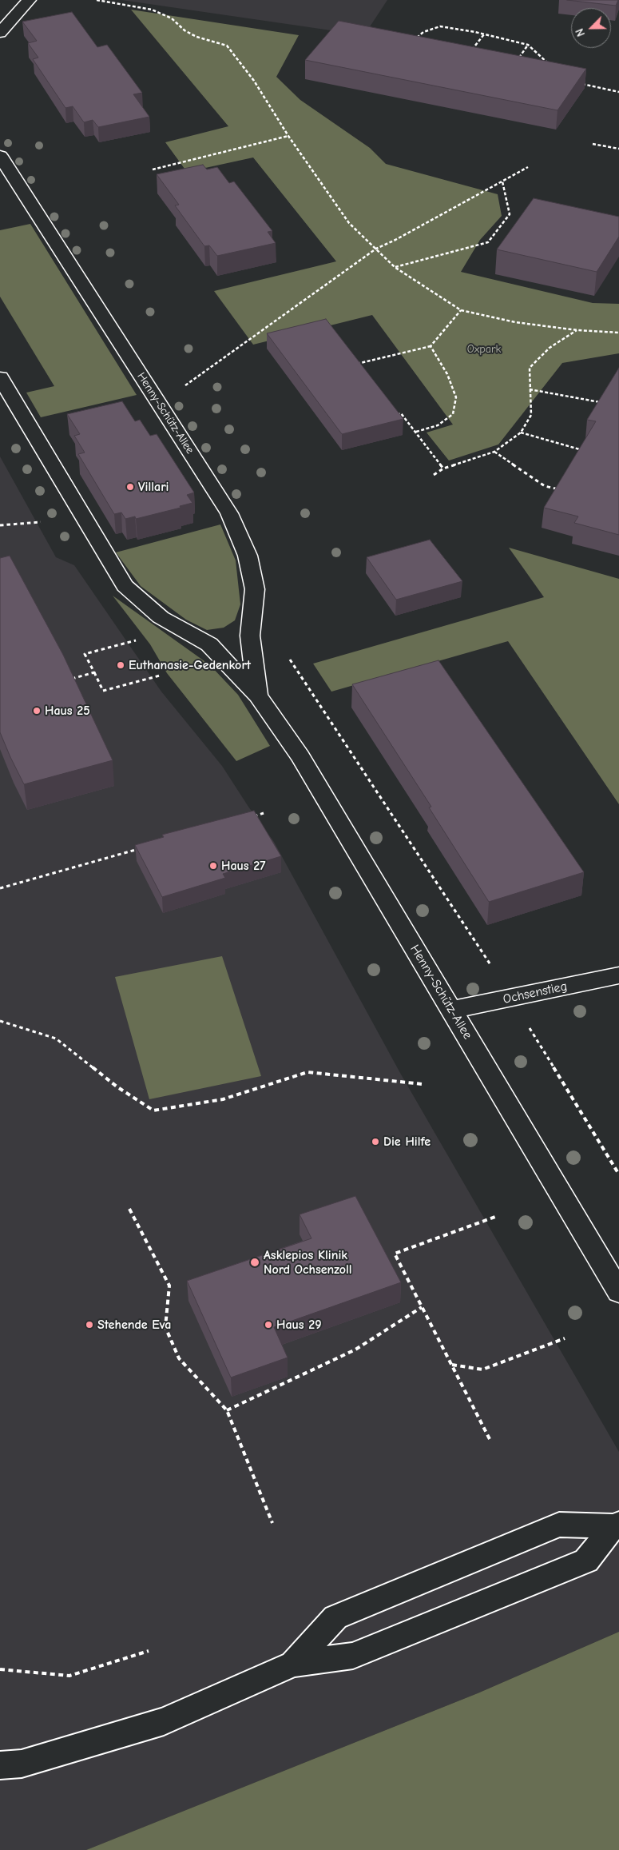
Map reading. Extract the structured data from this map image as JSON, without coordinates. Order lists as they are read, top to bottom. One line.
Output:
{"streets":{"street":["Henny-Schütz-Allee","Ochsenstieg"]},"crossings":[["Henny-Schütz-Allee","Ochsenstieg"]],"parks":["Oxpark"],"places":["Villari","Euthanasie-Gedenkort","Haus 25","Haus 27","Die Hilfe","Asklepios Klinik Nord Ochsenzoll","Stehende Eva","Haus 29"],"north":"bottom left"}
